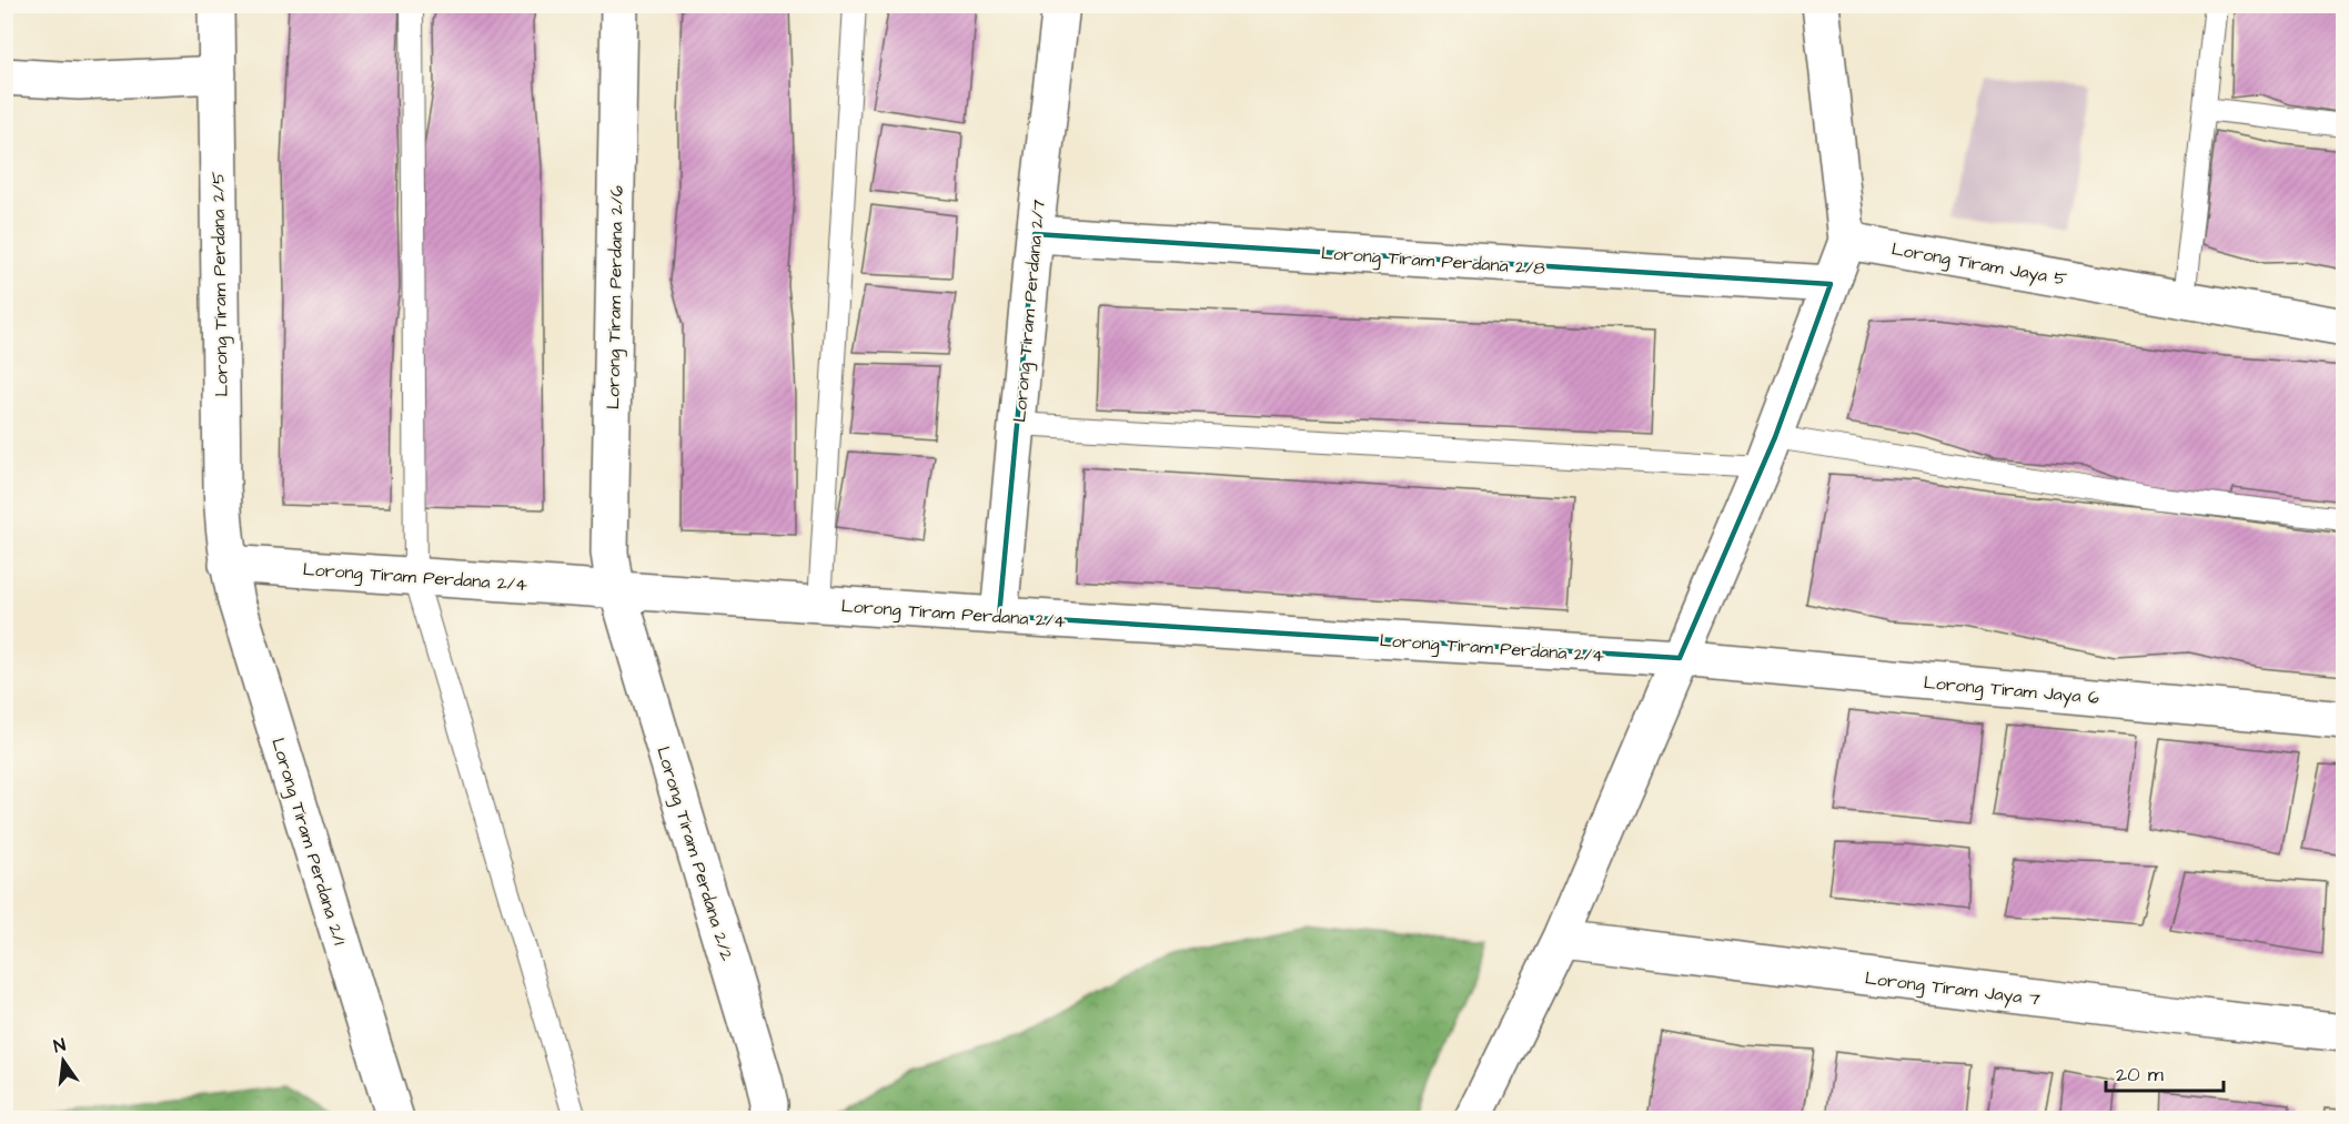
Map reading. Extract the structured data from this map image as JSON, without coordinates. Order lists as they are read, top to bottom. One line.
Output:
{"streets":{"street":["Lorong Tiram Perdana 2/8","Lorong Tiram Jaya 5","Lorong Tiram Perdana 2/5","Lorong Tiram Perdana 2/6","Lorong Tiram Perdana 2/7","Lorong Tiram Perdana 2/4","Lorong Tiram Jaya 6","Lorong Tiram Perdana 2/1","Lorong Tiram Perdana 2/2","Lorong Tiram Jaya 7"]},"crossings":[["Lorong Tiram Perdana 2/8","Lorong Tiram Perdana 2/7"],["Lorong Tiram Perdana 2/5","Lorong Tiram Perdana 2/4"],["Lorong Tiram Perdana 2/5","Lorong Tiram Perdana 2/1"],["Lorong Tiram Perdana 2/6","Lorong Tiram Perdana 2/4"],["Lorong Tiram Perdana 2/6","Lorong Tiram Perdana 2/2"],["Lorong Tiram Perdana 2/7","Lorong Tiram Perdana 2/4"],["Lorong Tiram Perdana 2/4","Lorong Tiram Jaya 6"],["Lorong Tiram Perdana 2/4","Lorong Tiram Perdana 2/1"],["Lorong Tiram Perdana 2/4","Lorong Tiram Perdana 2/2"]],"scale_bar":"20 m","north":"top"}
